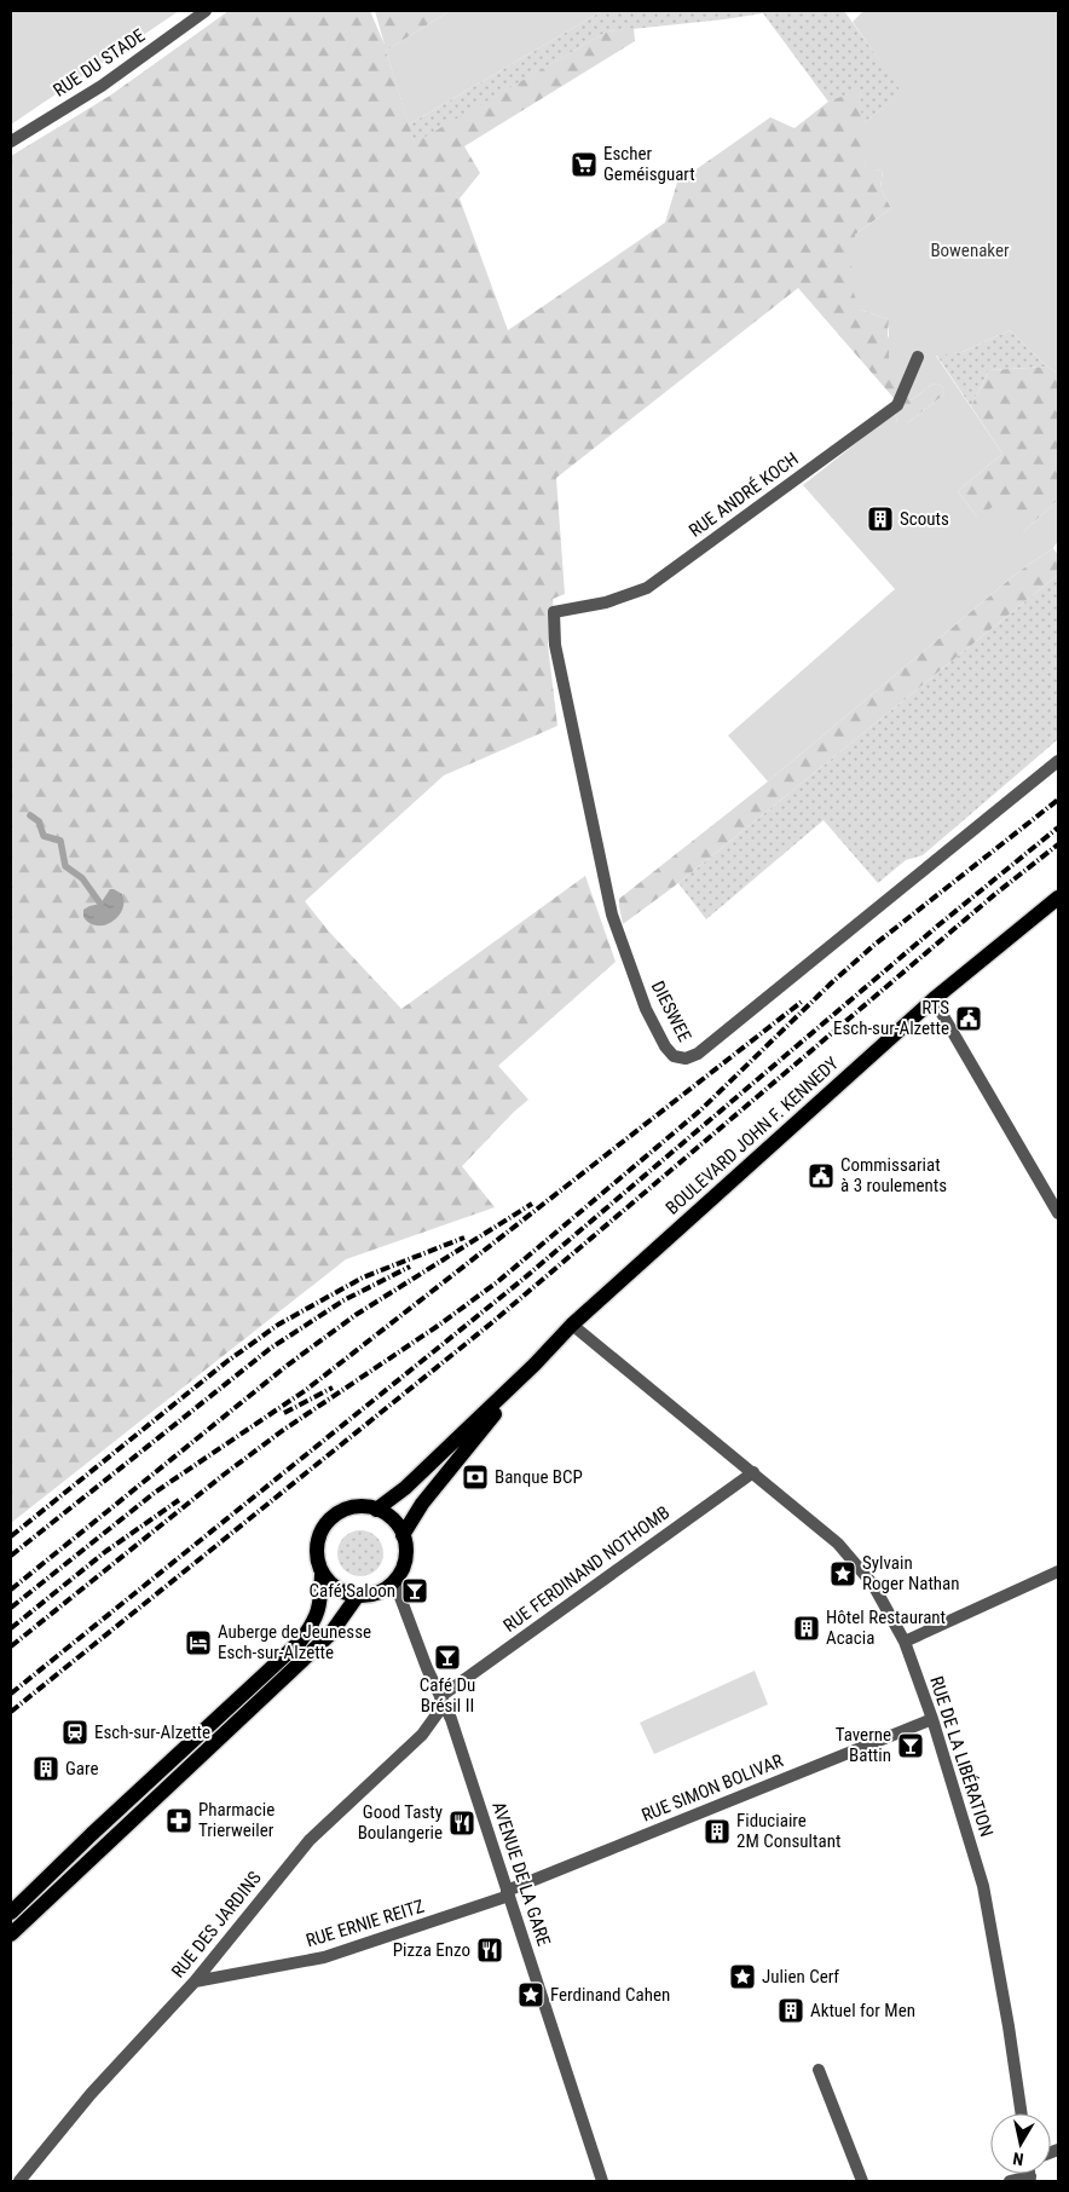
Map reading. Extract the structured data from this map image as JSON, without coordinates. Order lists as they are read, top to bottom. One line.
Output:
{"streets":{"main road":["BOULEVARD JOHN F. KENNEDY"],"street":["RUE DU STADE","RUE ANDRÉ KOCH","DIESWEE","RUE FERDINAND NOTHOMB","RUE DE LA LIBÉRATION","RUE SIMON BOLIVAR","AVENUE DE LA GARE","RUE ERNIE REITZ","RUE DES JARDINS"]},"crossings":[["RUE ANDRÉ KOCH","DIESWEE"],["BOULEVARD JOHN F. KENNEDY","RUE DE LA LIBÉRATION"],["BOULEVARD JOHN F. KENNEDY","AVENUE DE LA GARE"],["RUE FERDINAND NOTHOMB","RUE DE LA LIBÉRATION"],["RUE FERDINAND NOTHOMB","AVENUE DE LA GARE"],["RUE FERDINAND NOTHOMB","RUE DES JARDINS"],["RUE DE LA LIBÉRATION","RUE SIMON BOLIVAR"],["RUE SIMON BOLIVAR","AVENUE DE LA GARE"],["RUE SIMON BOLIVAR","RUE ERNIE REITZ"],["AVENUE DE LA GARE","RUE ERNIE REITZ"],["AVENUE DE LA GARE","RUE DES JARDINS"],["RUE ERNIE REITZ","RUE DES JARDINS"]],"parks":["Bowenaker"],"places":{"supermarket":["Escher Geméisguart"],"building":["Scouts","Hôtel Restaurant Acacia","Gare","Fiduciaire 2M Consultant","Aktuel for Men"],"public building":["RTS Esch-sur-Alzette","Commissariat à 3 roulements"],"bank":["Banque BCP"],"place":["Sylvain Roger Nathan","Julien Cerf","Ferdinand Cahen"],"bar":["Café Saloon","Café Du Brésil II","Taverne Battin"],"hotel":["Auberge de Jeunesse Esch-sur-Alzette"],"station":["Esch-sur-Alzette"],"pharmacy":["Pharmacie Trierweiler"],"restaurant":["Good Tasty Boulangerie","Pizza Enzo"]},"north":"bottom"}
